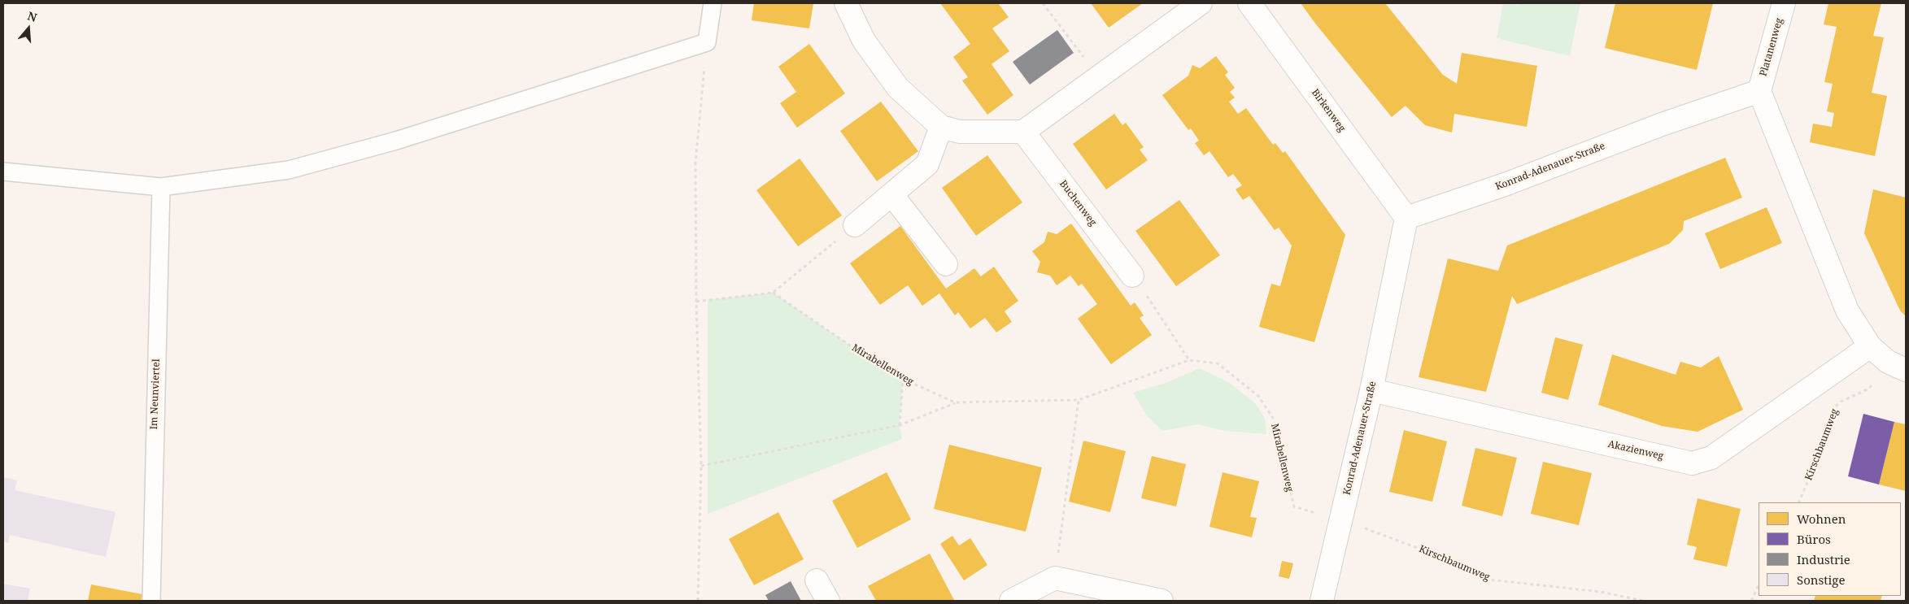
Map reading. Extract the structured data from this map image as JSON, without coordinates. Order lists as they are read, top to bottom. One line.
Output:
{"streets":{"street":["Platanenweg","Birkenweg","Konrad-Adenauer-Straße","Buchenweg","Akazienweg"],"lane":["Im Neunviertel"],"path":["Mirabellenweg","Kirschbaumweg"]},"crossings":[["Platanenweg","Konrad-Adenauer-Straße"],["Birkenweg","Konrad-Adenauer-Straße"],["Konrad-Adenauer-Straße","Mirabellenweg"],["Konrad-Adenauer-Straße","Kirschbaumweg"],["Konrad-Adenauer-Straße","Akazienweg"],["Mirabellenweg","Kirschbaumweg"]],"legend":["Wohnen","Büros","Industrie","Sonstige"],"north":"top"}
